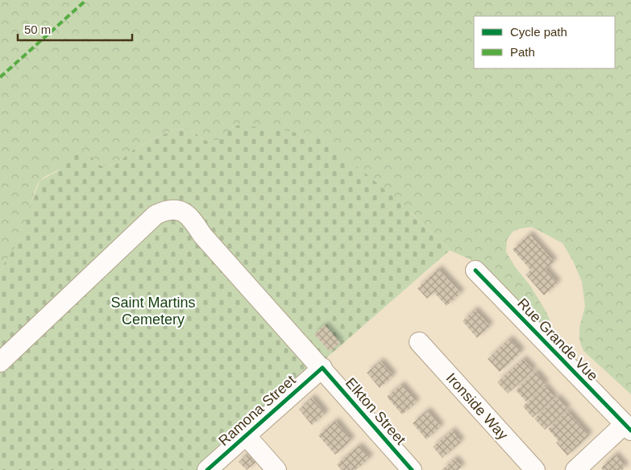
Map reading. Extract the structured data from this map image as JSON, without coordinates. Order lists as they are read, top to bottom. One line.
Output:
{"streets":{"street":["Rue Grande Vue","Ironside Way","Ramona Street","Elkton Street"]},"crossings":[["Ramona Street","Elkton Street"]],"parks":["Saint Martins Cemetery"],"legend":["Cycle path","Path"],"scale_bar":"50 m"}
